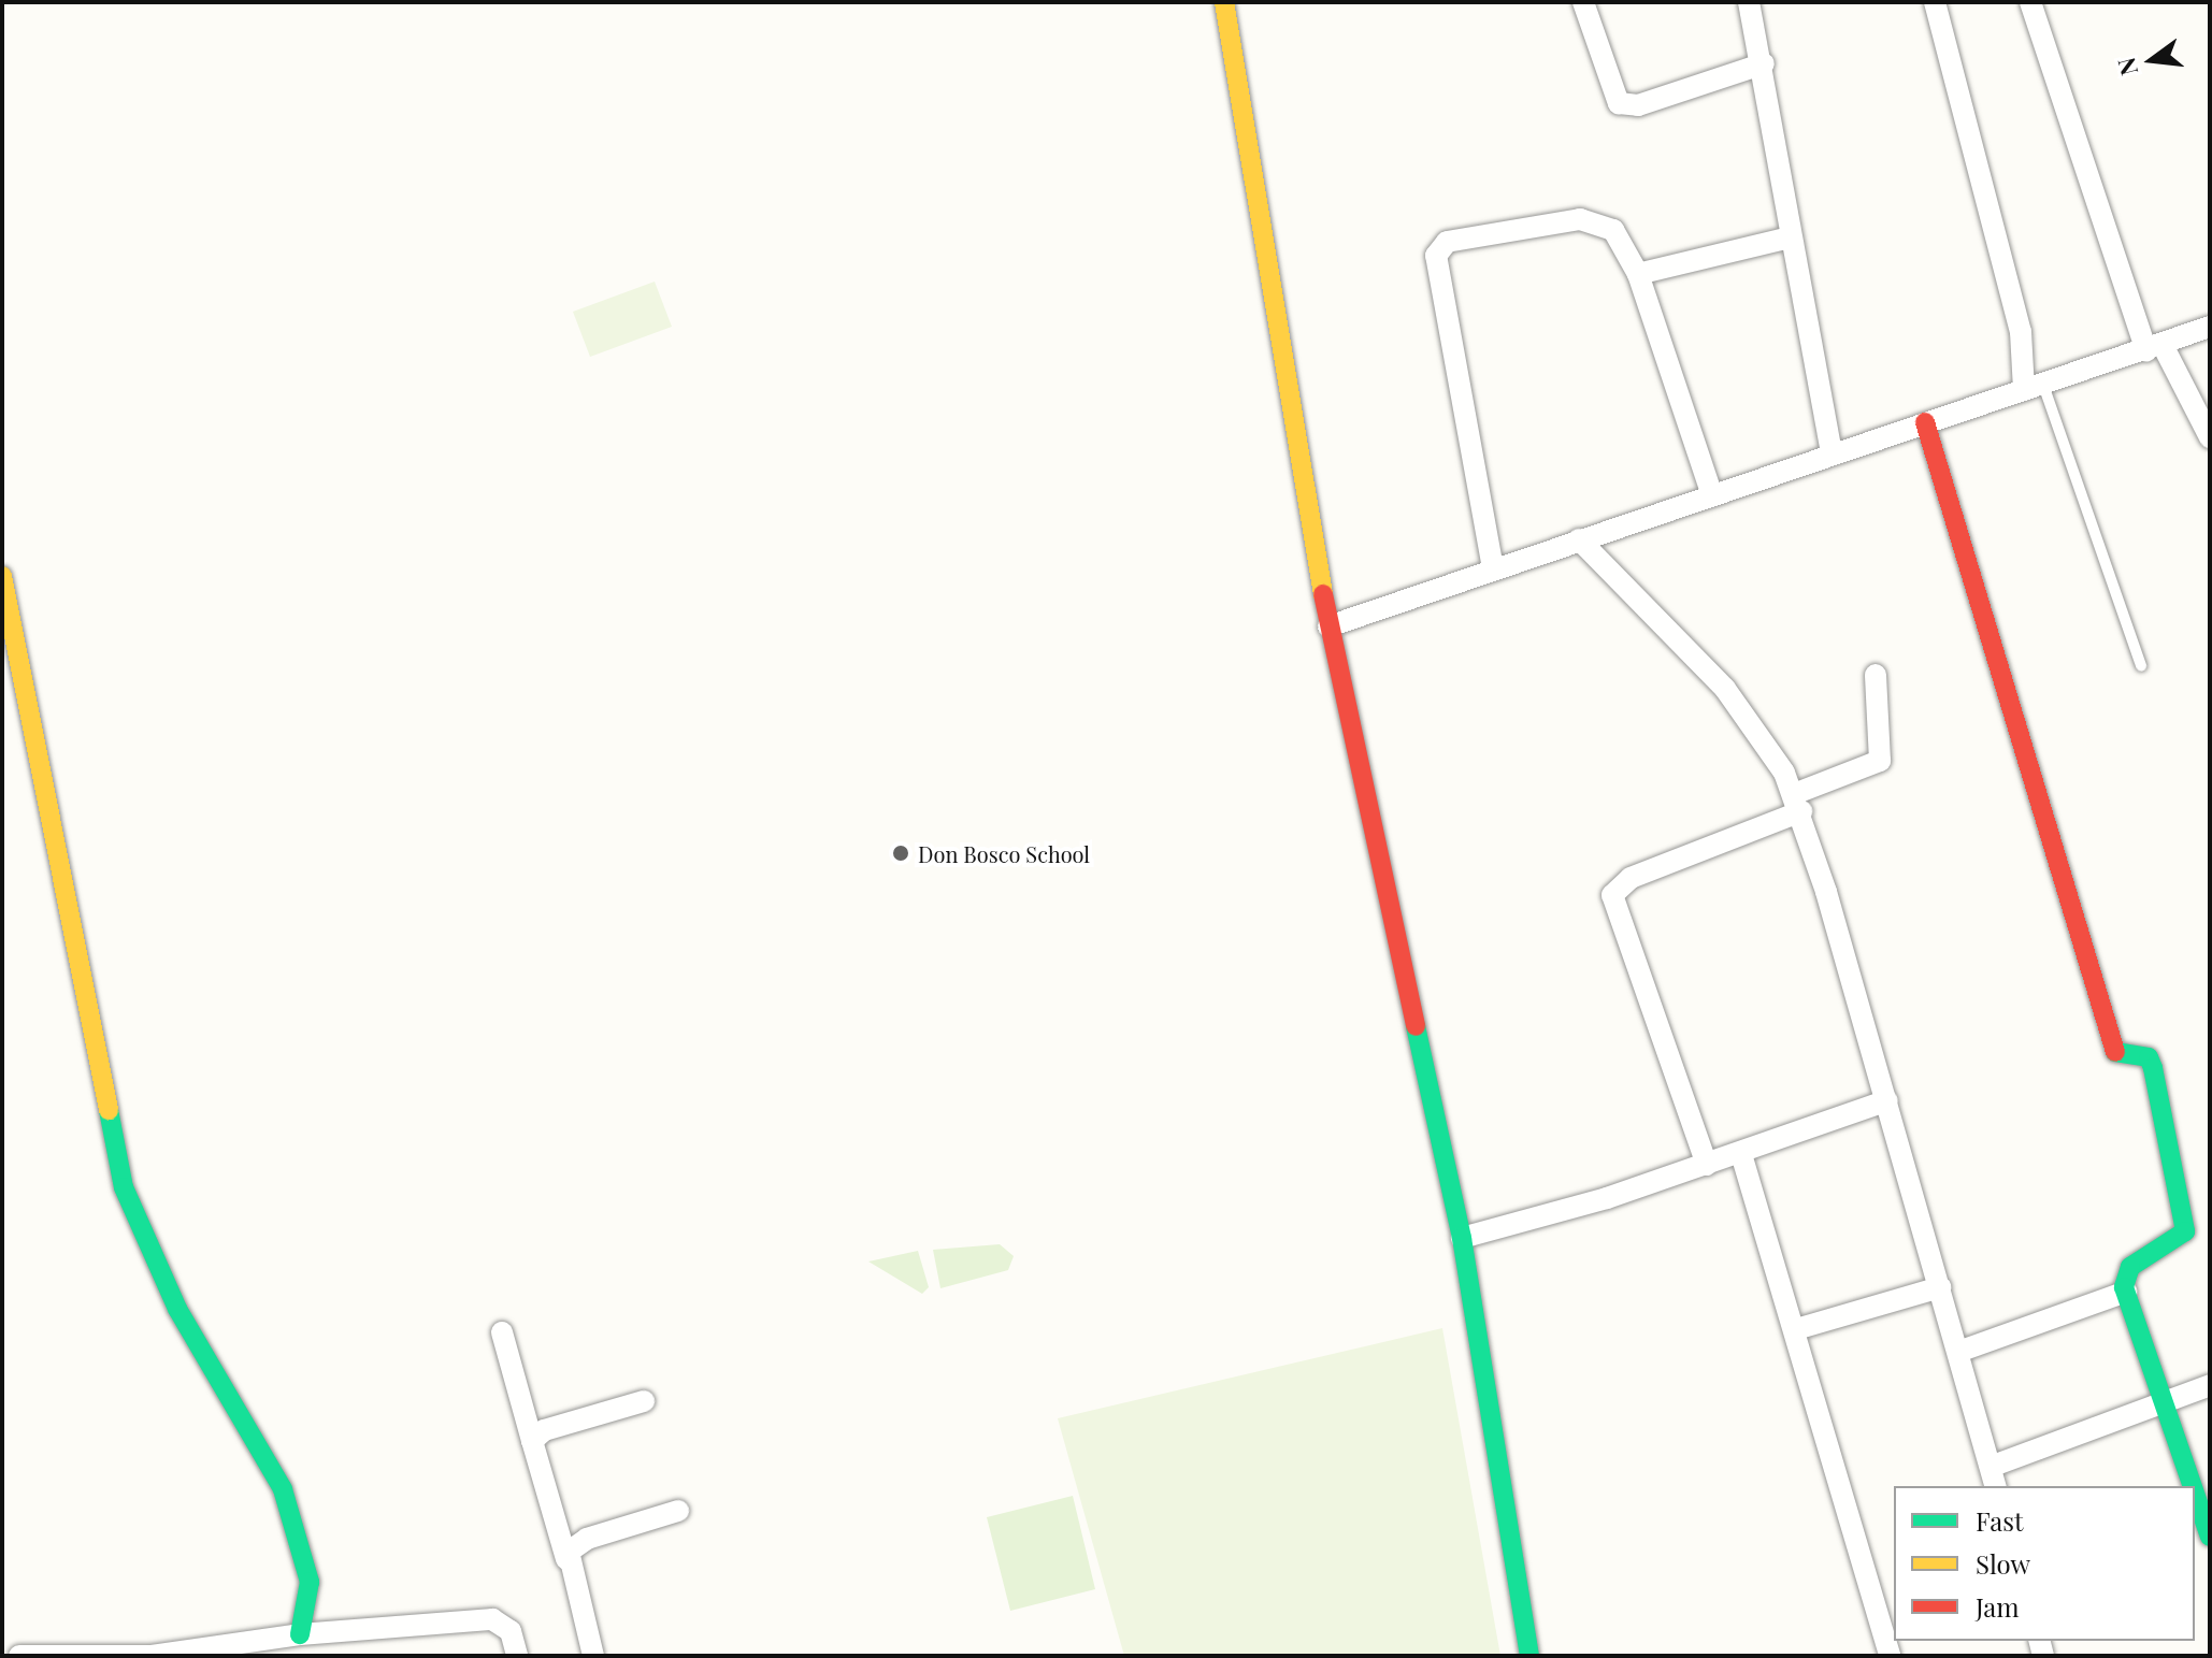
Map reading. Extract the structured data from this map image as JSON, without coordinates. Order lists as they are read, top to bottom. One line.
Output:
{"places":["Don Bosco School"],"legend":["Fast","Slow","Jam"],"north":"left"}
